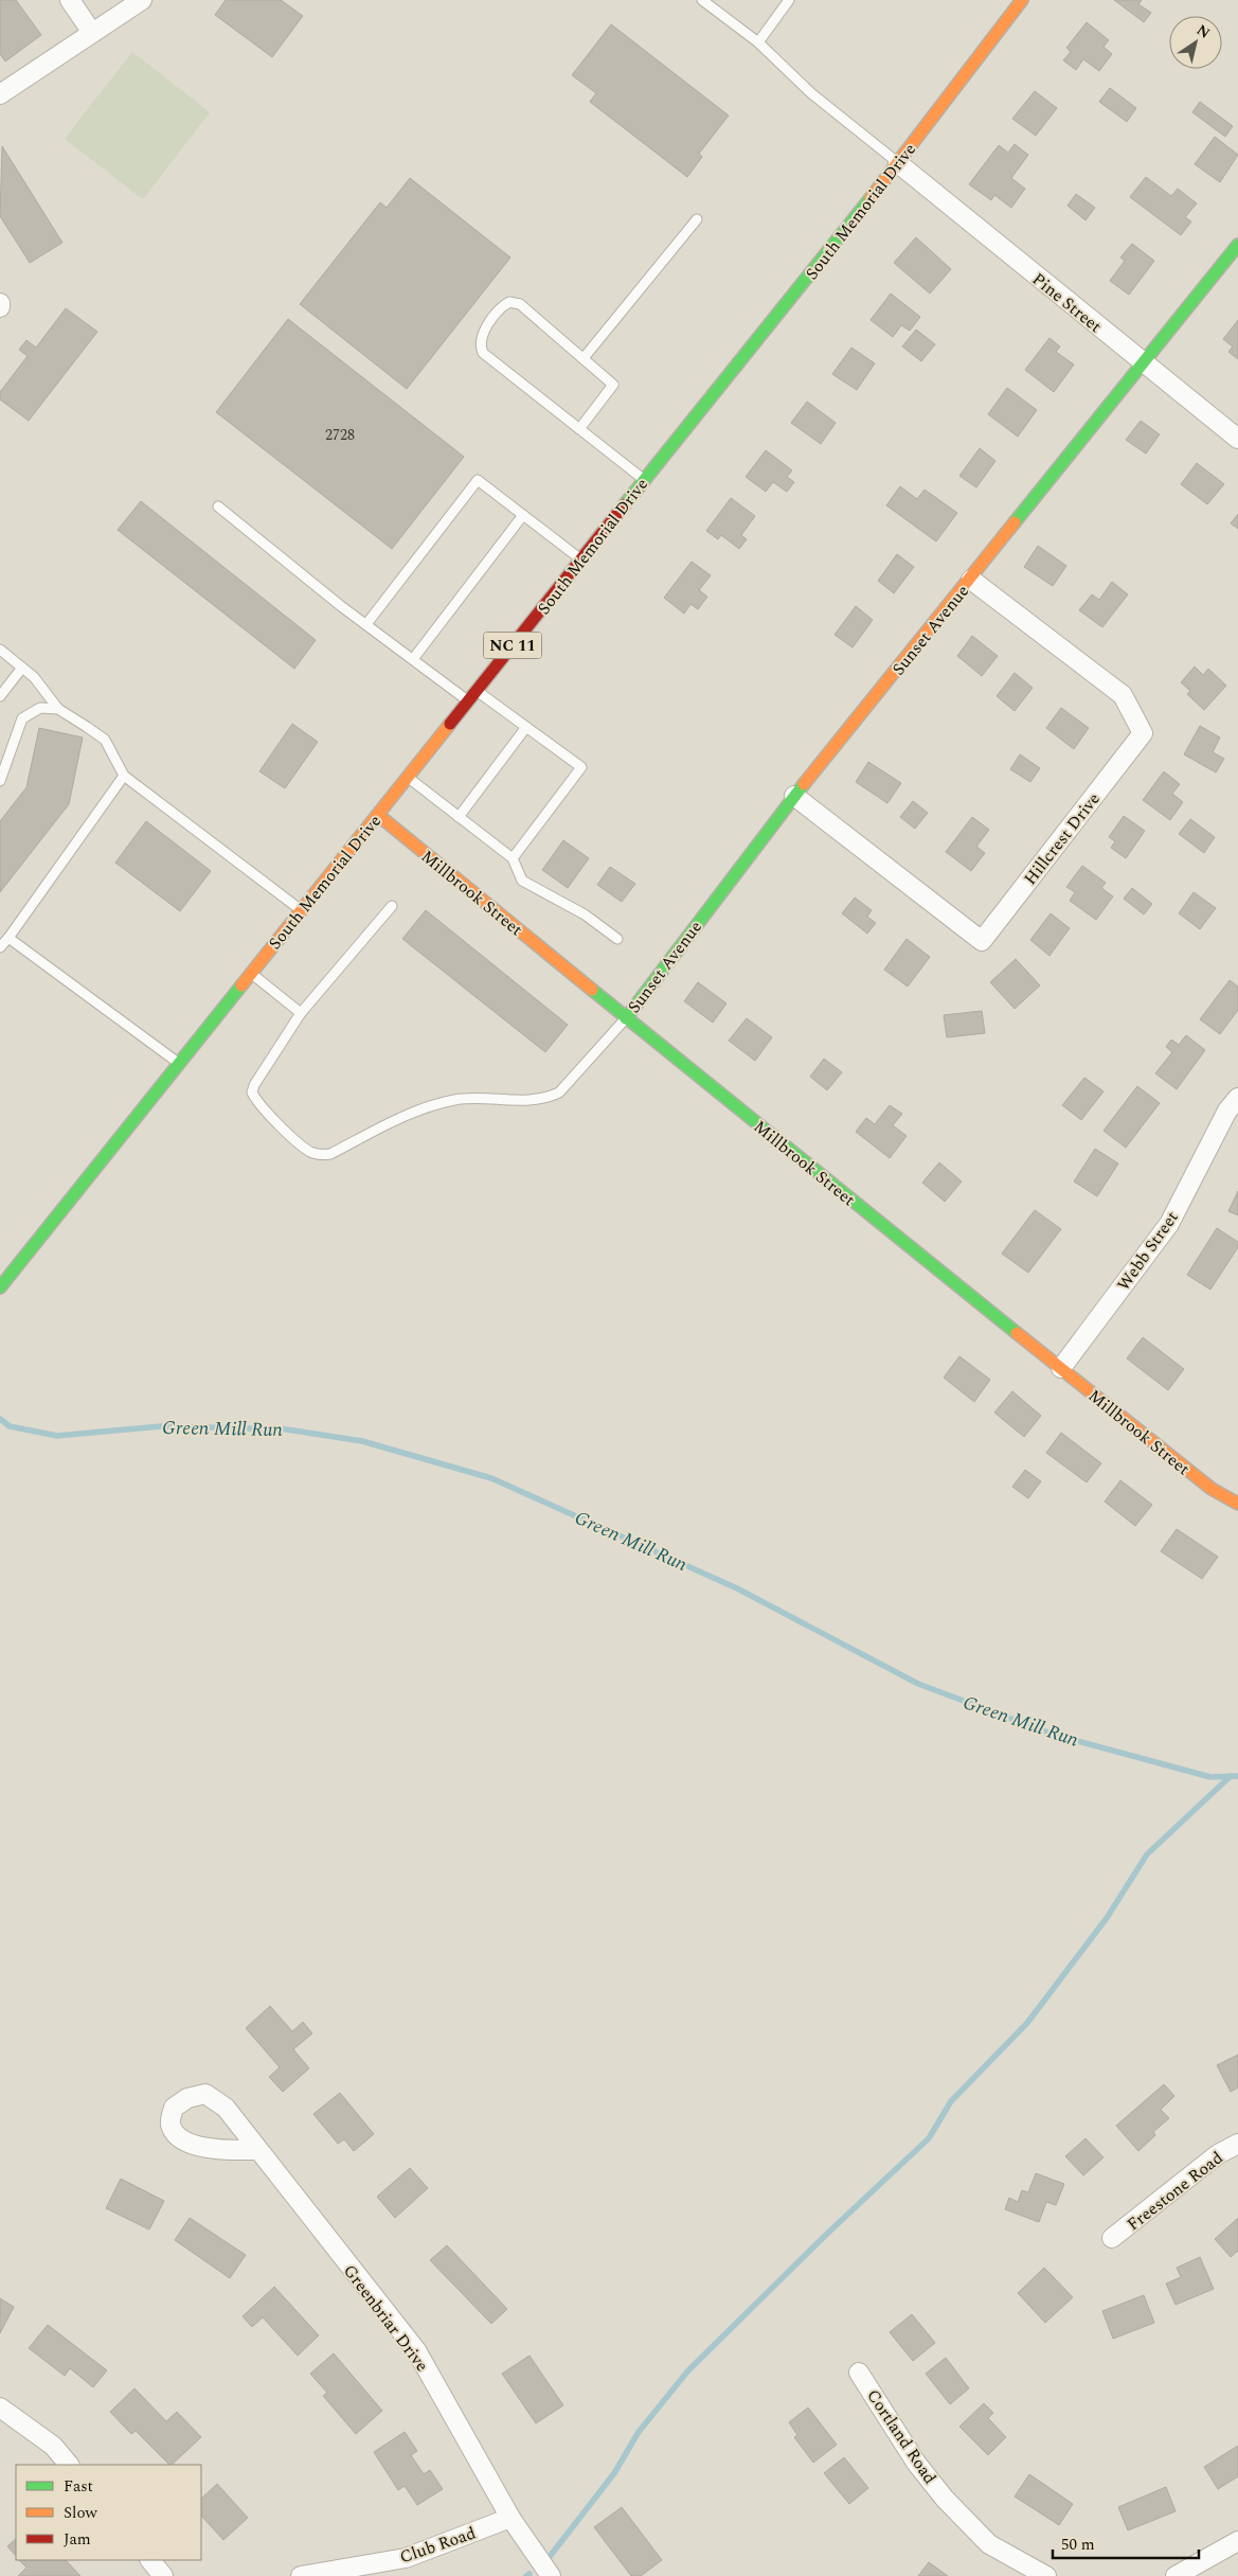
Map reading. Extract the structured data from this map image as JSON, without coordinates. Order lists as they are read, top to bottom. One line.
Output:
{"streets":{"street":["South Memorial Drive","Pine Street","Sunset Avenue","NC 11","Hillcrest Drive","Millbrook Street","Webb Street","Freestone Road","Greenbriar Drive","Cortland Road","Club Road"]},"crossings":[["South Memorial Drive","Pine Street"],["South Memorial Drive","Millbrook Street"],["Pine Street","Sunset Avenue"],["Sunset Avenue","Hillcrest Drive"],["Sunset Avenue","Millbrook Street"],["Millbrook Street","Webb Street"],["Greenbriar Drive","Club Road"]],"water":["Green Mill Run"],"house_numbers":["2728"],"legend":["Fast","Slow","Jam"],"scale_bar":"50 m","north":"top right"}
